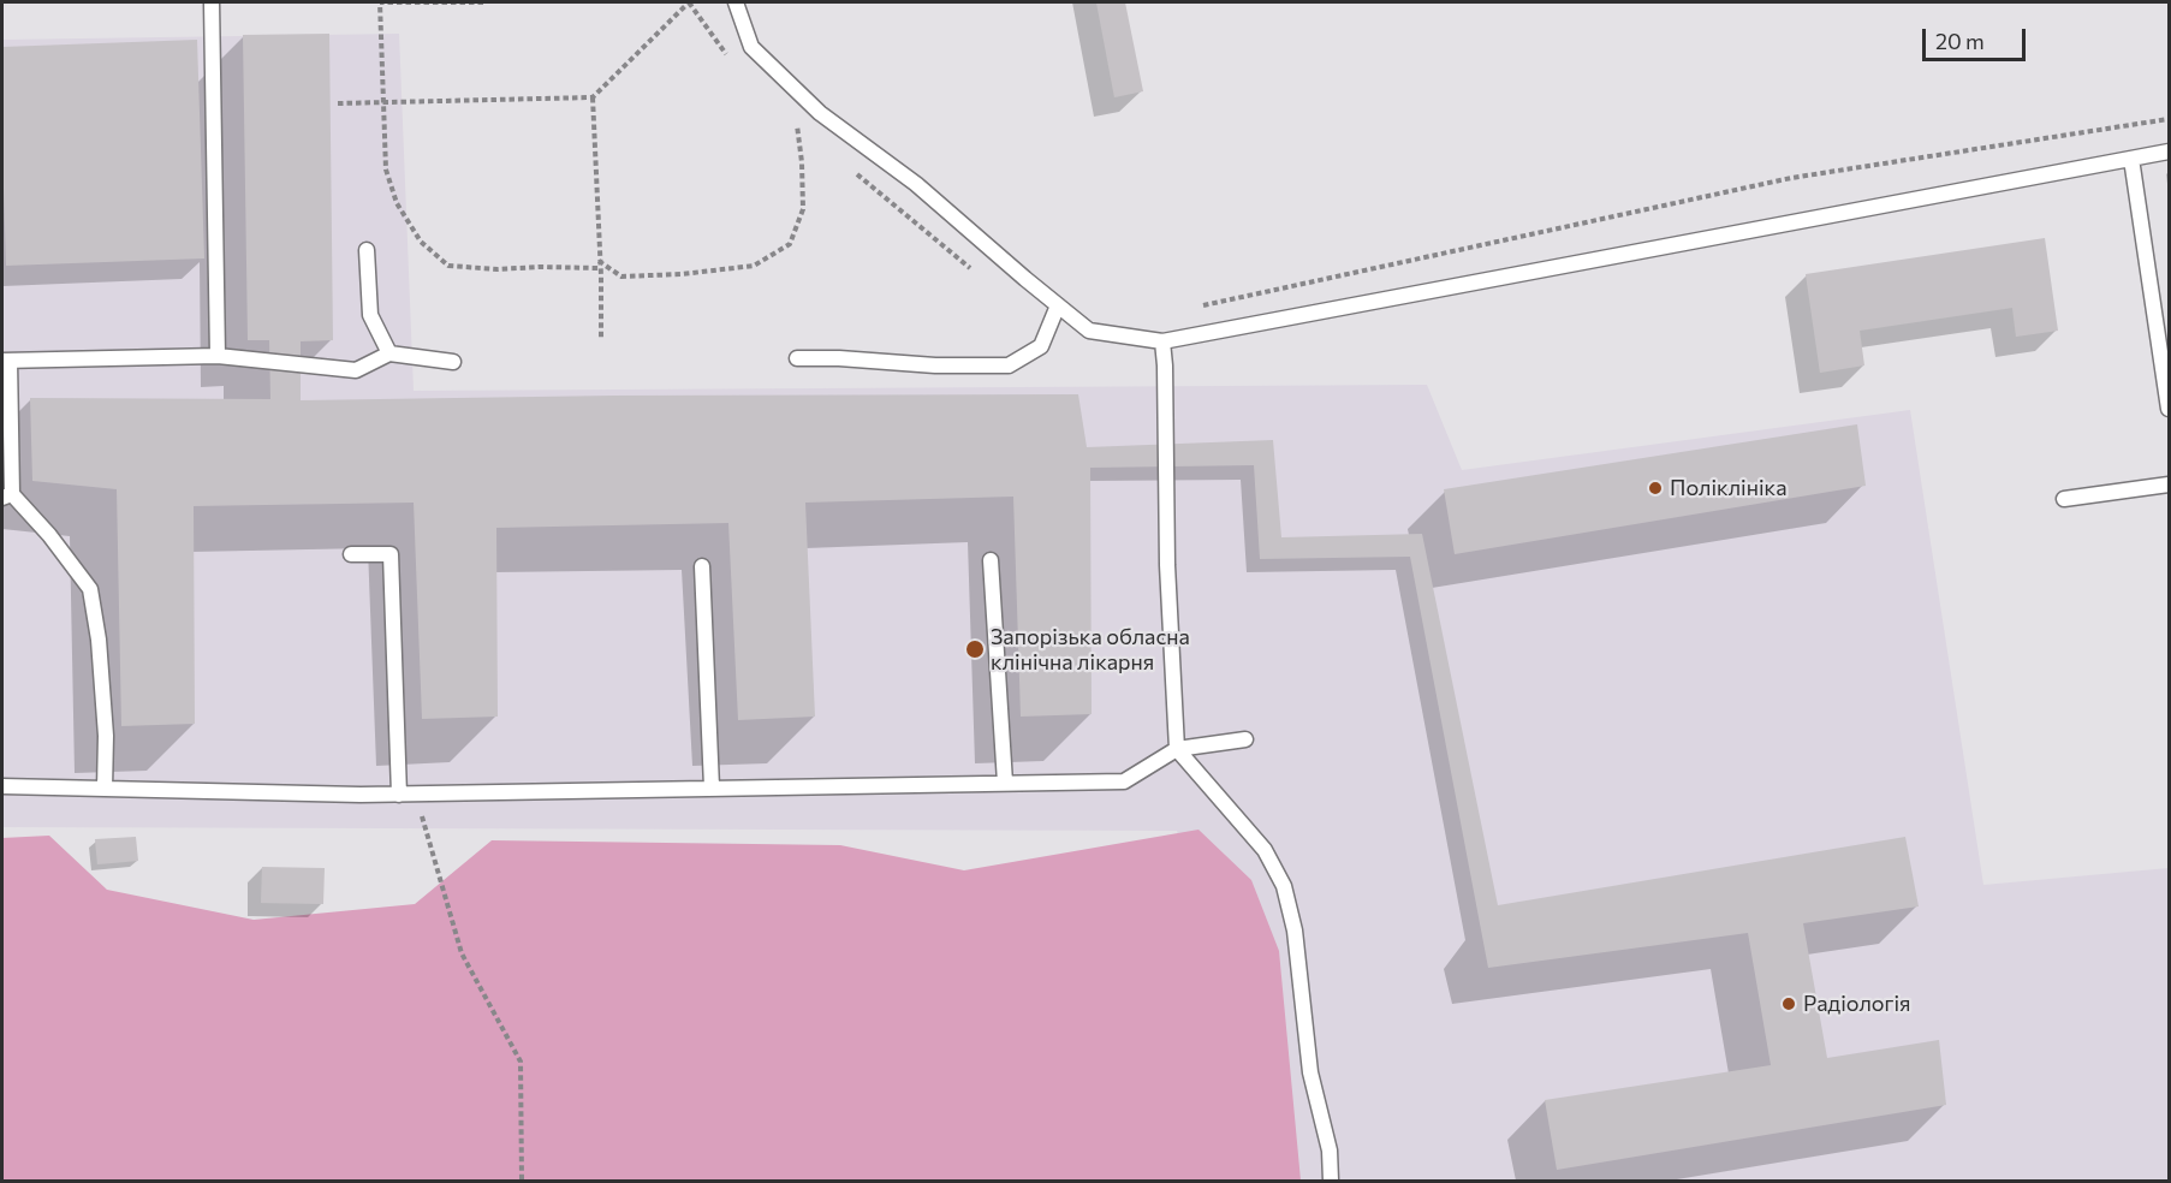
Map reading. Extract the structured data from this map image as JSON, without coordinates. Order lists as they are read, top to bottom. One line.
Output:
{"places":["Поліклініка","Запорізька обласна клінічна лікарня","Радіологія"],"scale_bar":"20 m"}
